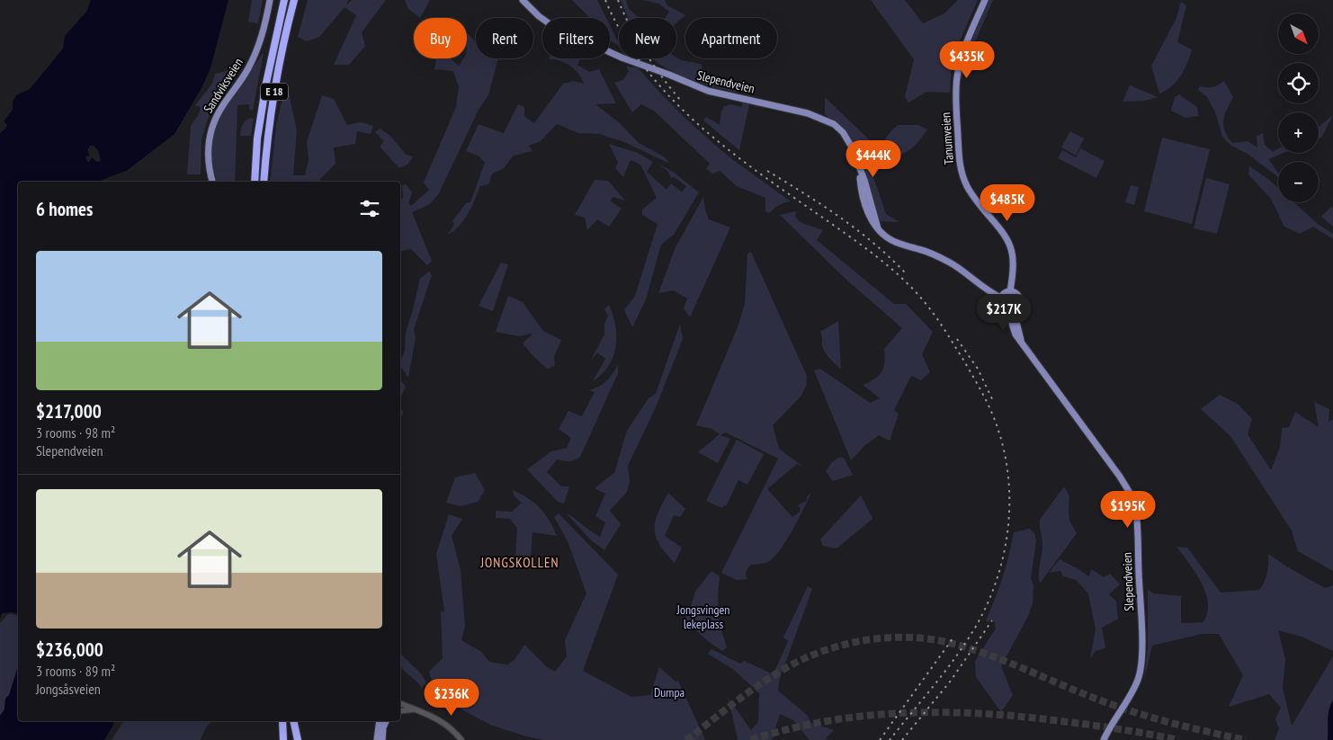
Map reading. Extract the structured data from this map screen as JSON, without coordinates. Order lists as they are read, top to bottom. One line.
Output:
{"streets":{"highway":["E 18"],"main road":["Slependveien","Sandviksveien","Tanumveien"]},"crossings":[["Slependveien","Tanumveien"]],"districts":["JONGSKOLLEN"],"parks":["Jongsvingen lekeplass","Dumpa"],"north":"bottom right","page":{"map_buttons":["+","−"],"chip":["Buy","Rent","Filters","New","Apartment"],"price":["$435K","$444K","$485K","$217K","$195K","$236K"],"heading":"6 homes","list":[{"name":"$217,000","note":"3 rooms · 98 m² · Slependveien"},{"name":"$236,000","note":"3 rooms · 89 m² · Jongsåsveien"}]}}
